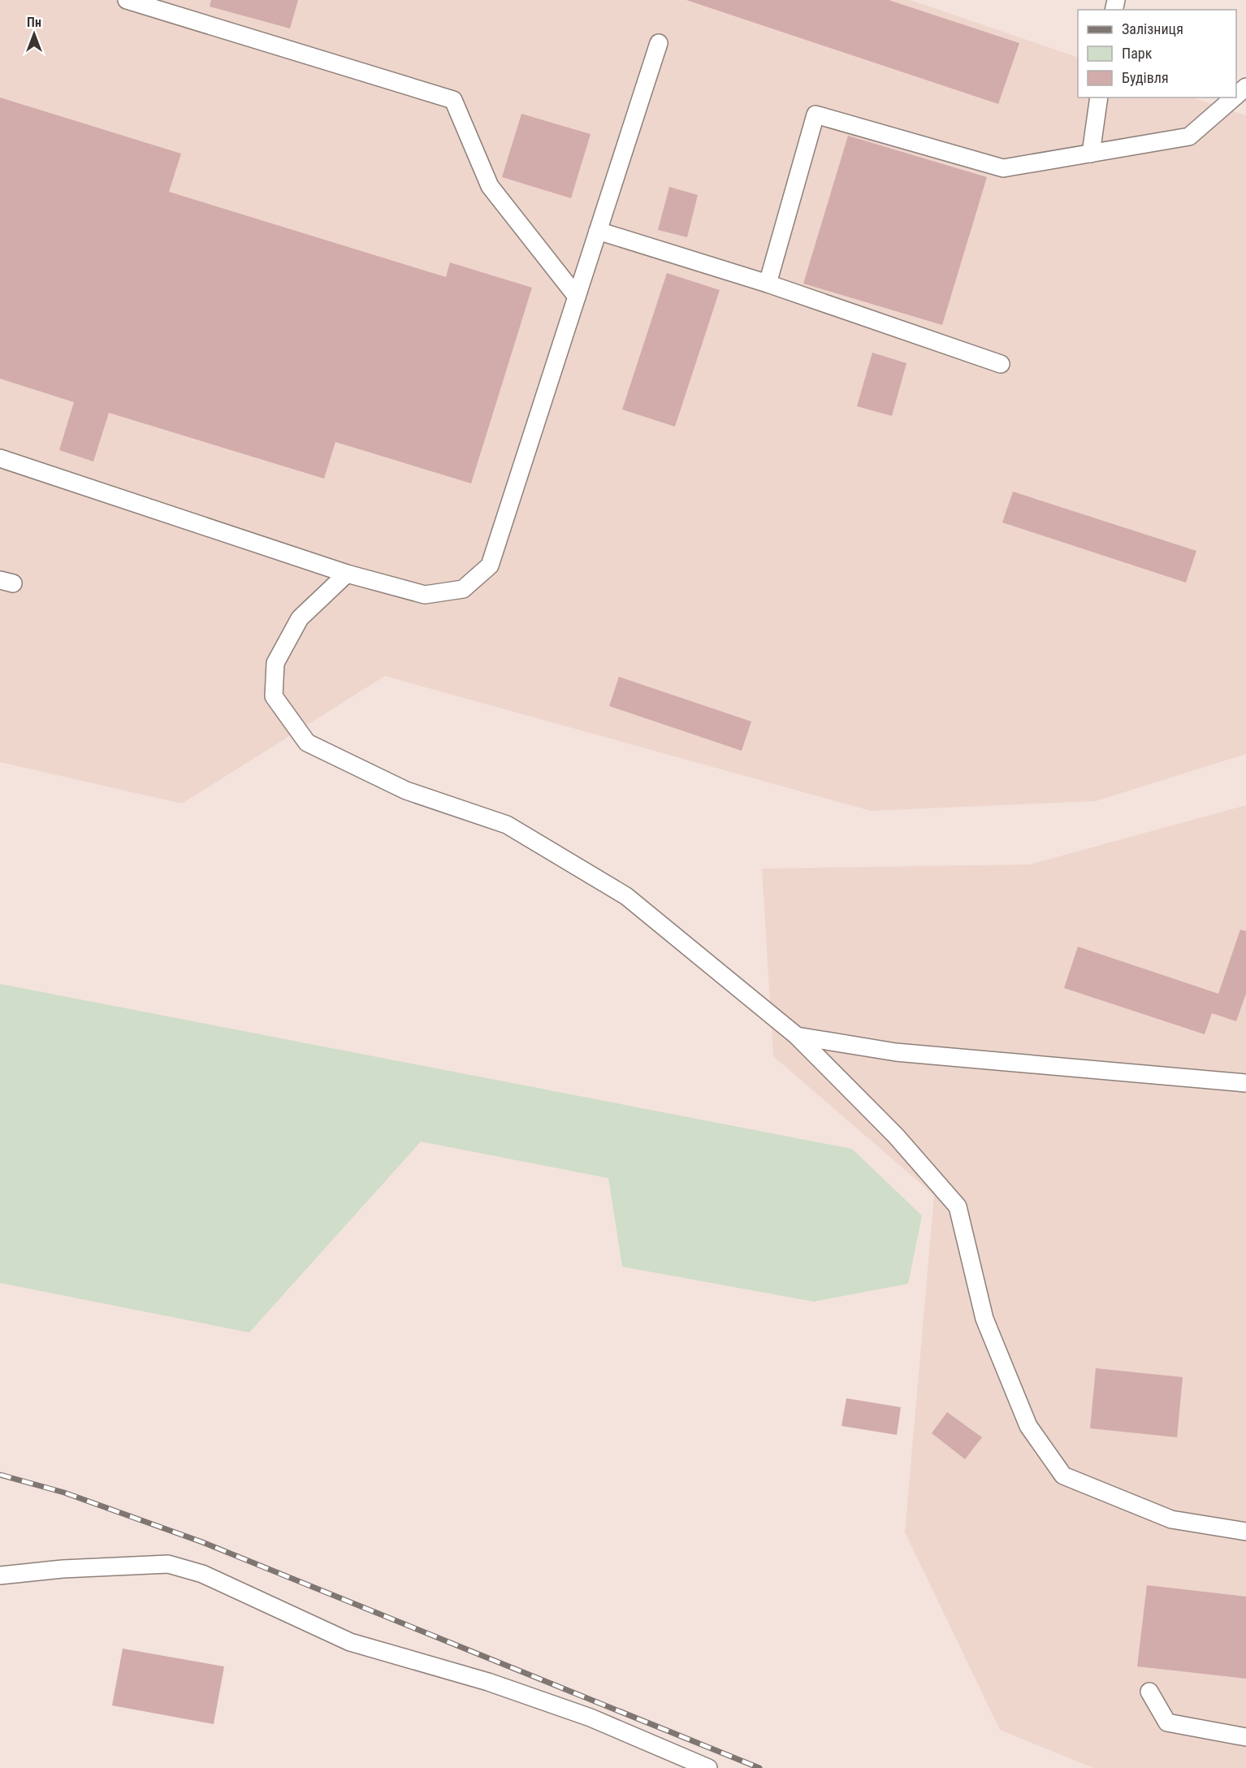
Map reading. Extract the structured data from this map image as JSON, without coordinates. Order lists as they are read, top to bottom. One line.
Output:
{"legend":["Залізниця","Парк","Будівля"],"north":"top"}
